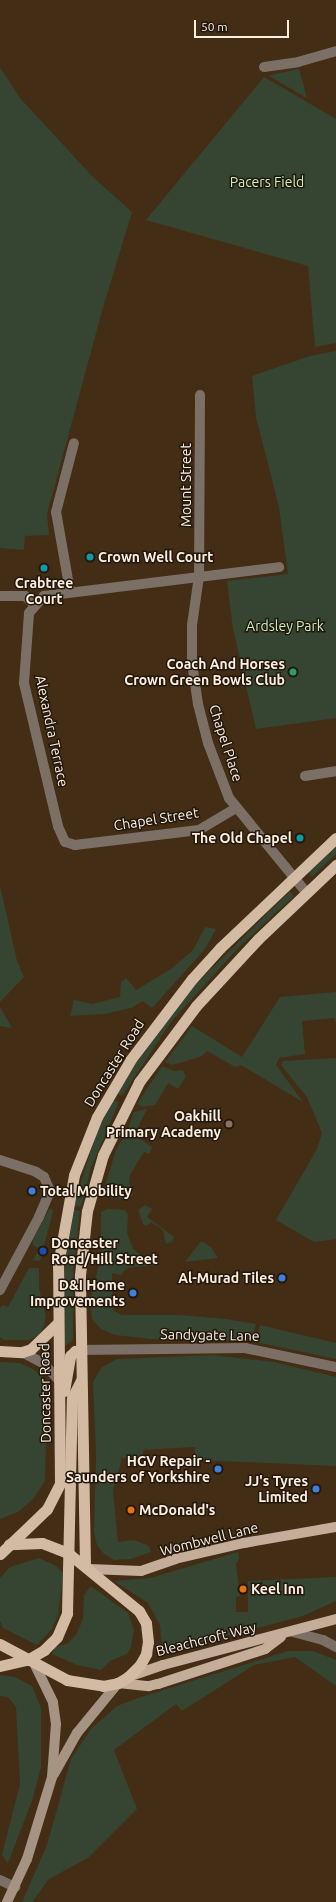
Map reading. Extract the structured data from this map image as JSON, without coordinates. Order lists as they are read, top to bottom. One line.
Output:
{"streets":{"highway":["Doncaster Road"],"main road":["Wombwell Lane","Bleachcroft Way"],"street":["Mount Street","Alexandra Terrace","Chapel Place","Chapel Street","Sandygate Lane"]},"crossings":[["Mount Street","Chapel Place"],["Alexandra Terrace","Chapel Street"],["Chapel Place","Chapel Street"],["Chapel Place","Doncaster Road"]],"parks":["Pacers Field","Ardsley Park"],"places":["Crown Well Court","Crabtree Court","Coach And Horses Crown Green Bowls Club","The Old Chapel","Oakhill Primary Academy","Total Mobility","Doncaster Road/Hill Street","Al-Murad Tiles","D&I Home Improvements","HGV Repair - Saunders of Yorkshire","JJ's Tyres Limited","McDonald's","Keel Inn"],"scale_bar":"50 m"}
